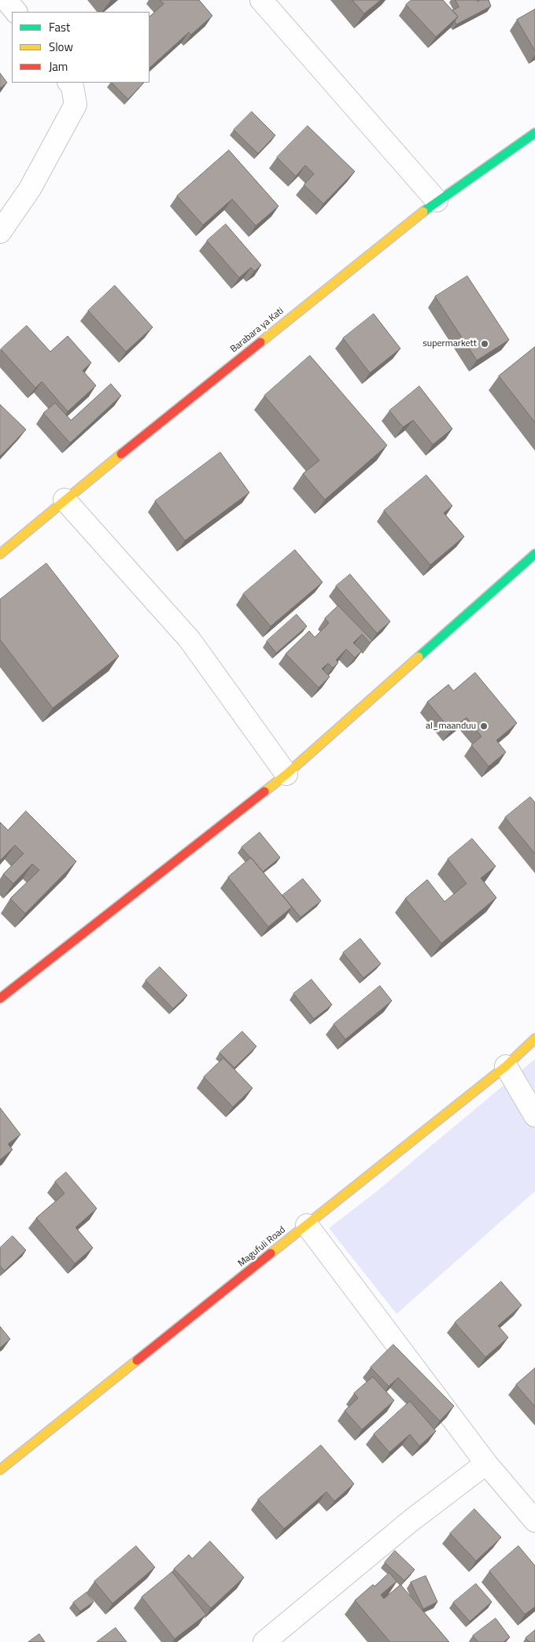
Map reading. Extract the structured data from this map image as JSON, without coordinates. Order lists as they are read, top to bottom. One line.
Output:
{"streets":{"street":["Barabara ya Kati","Magufuli Road"]},"places":["supermarkett","al_maanduu"],"legend":["Fast","Slow","Jam"]}
